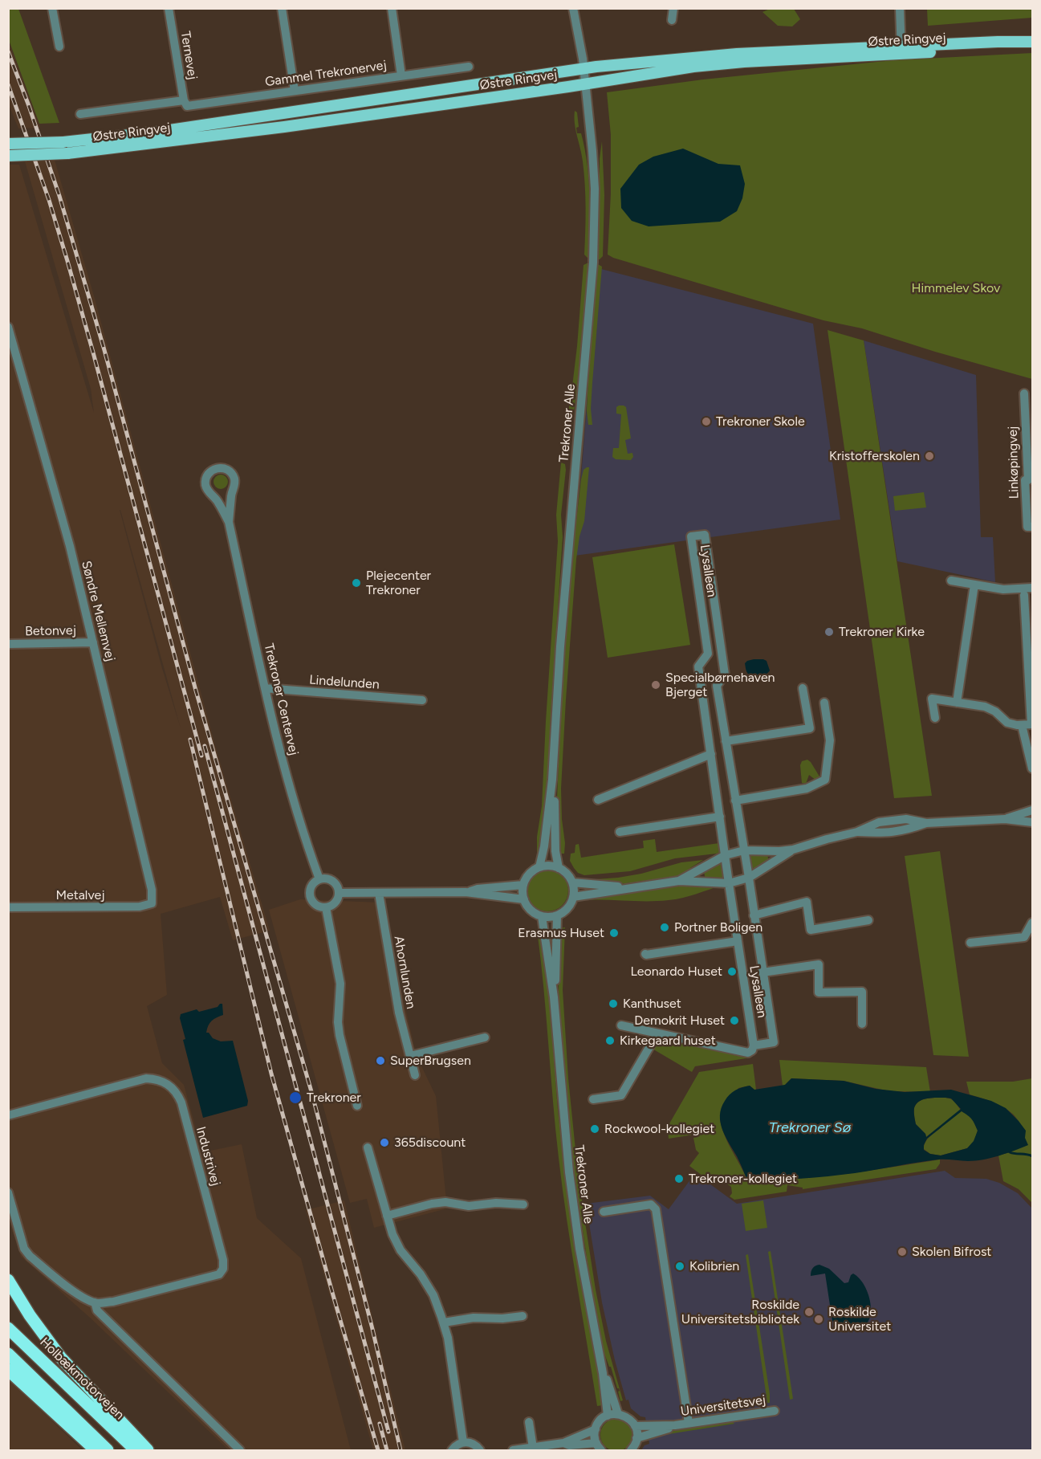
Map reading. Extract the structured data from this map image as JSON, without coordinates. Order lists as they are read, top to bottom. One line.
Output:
{"streets":{"highway":["Holbækmotorvejen"],"main road":["Østre Ringvej"],"street":["Ternevej","Gammel Trekronervej","Trekroner Alle","Linkøpingvej","Lysalleen","Søndre Mellemvej","Betonvej","Lindelunden","Trekroner Centervej","Metalvej","Ahornlunden","Industrivej","Universitetsvej"]},"crossings":[["Østre Ringvej","Trekroner Alle"],["Ternevej","Gammel Trekronervej"],["Søndre Mellemvej","Betonvej"],["Søndre Mellemvej","Metalvej"],["Lindelunden","Trekroner Centervej"]],"water":["Trekroner Sø"],"parks":["Himmelev Skov"],"places":["Trekroner Skole","Kristofferskolen","Plejecenter Trekroner","Trekroner Kirke","Specialbørnehaven Bjerget","Portner Boligen","Erasmus Huset","Leonardo Huset","Kanthuset","Demokrit Huset","Kirkegaard huset","SuperBrugsen","Trekroner","Rockwool-kollegiet","365discount","Trekroner-kollegiet","Skolen Bifrost","Kolibrien","Roskilde Universitetsbibliotek","Roskilde Universitet"]}
